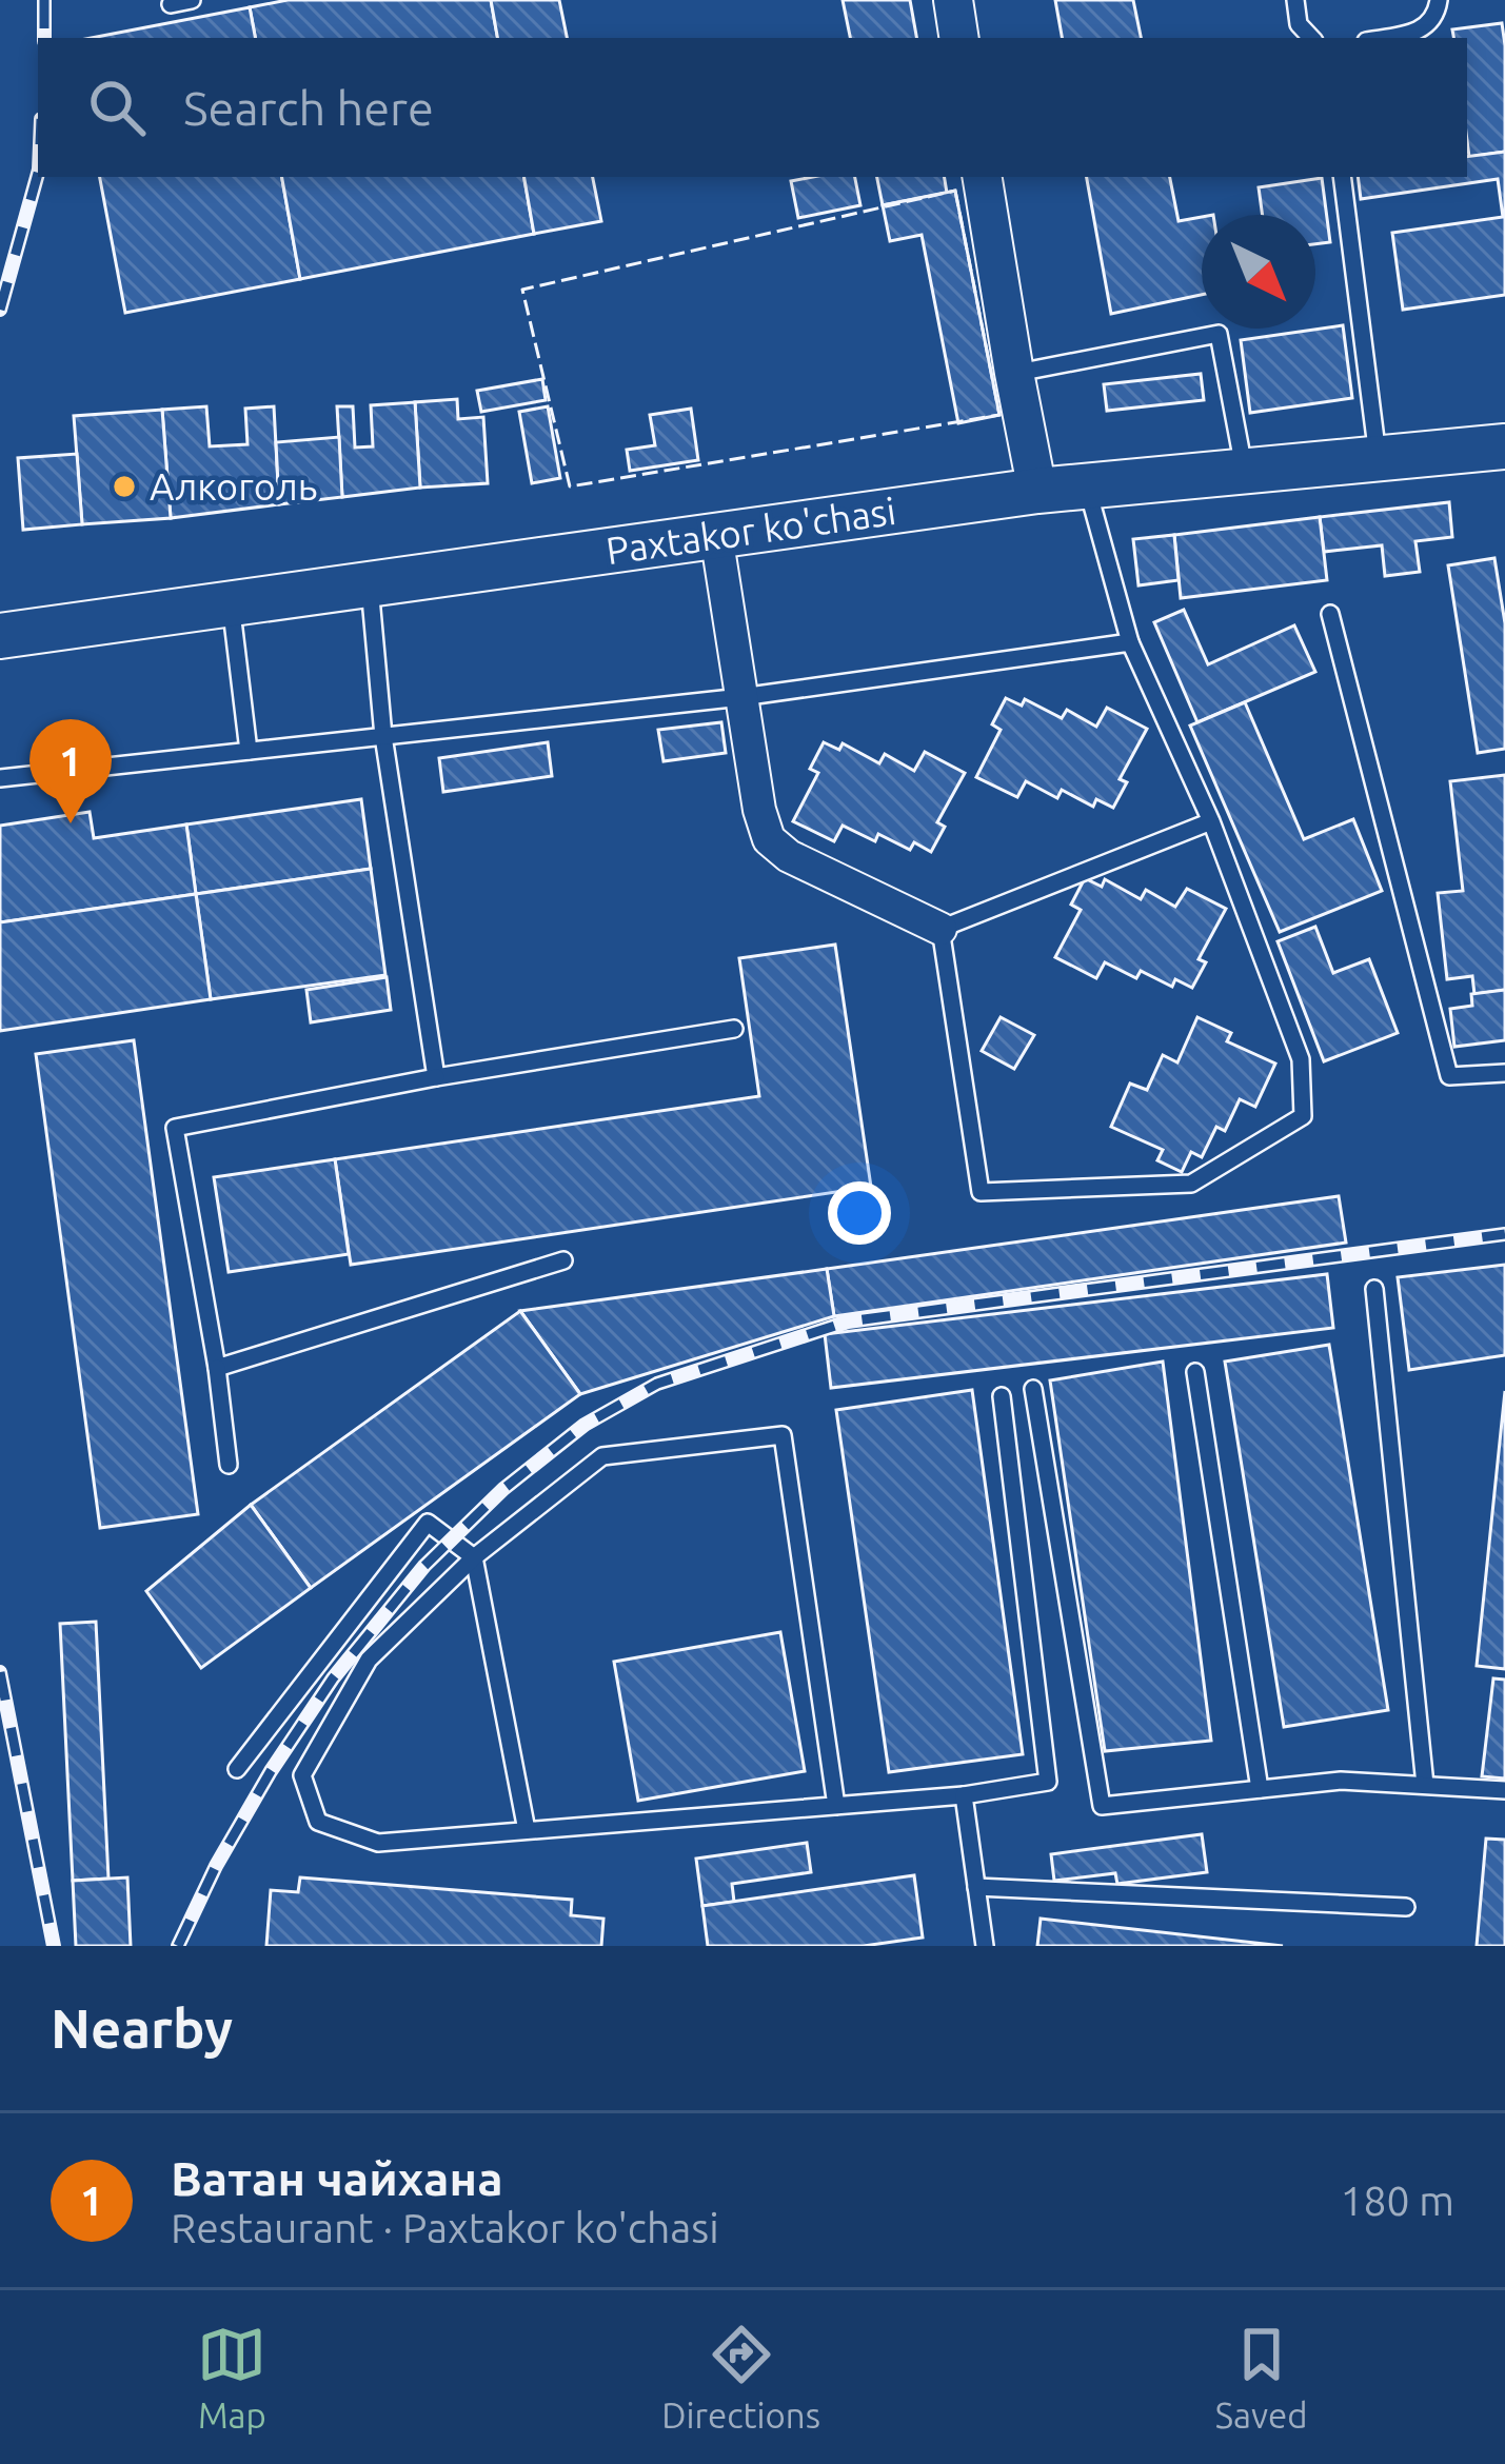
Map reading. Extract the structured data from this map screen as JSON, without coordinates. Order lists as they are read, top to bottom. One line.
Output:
{"streets":{"main road":["Paxtakor ko'chasi"]},"places":["Алкоголь"],"north":"bottom right","page":{"search":"Search here","pins":"1","heading":"Nearby","list":[{"mark":"1","name":"Ватан чайхана","note":"Restaurant · Paxtakor ko'chasi","value":"180 m"}],"nav":["Map","Directions","Saved"]}}
